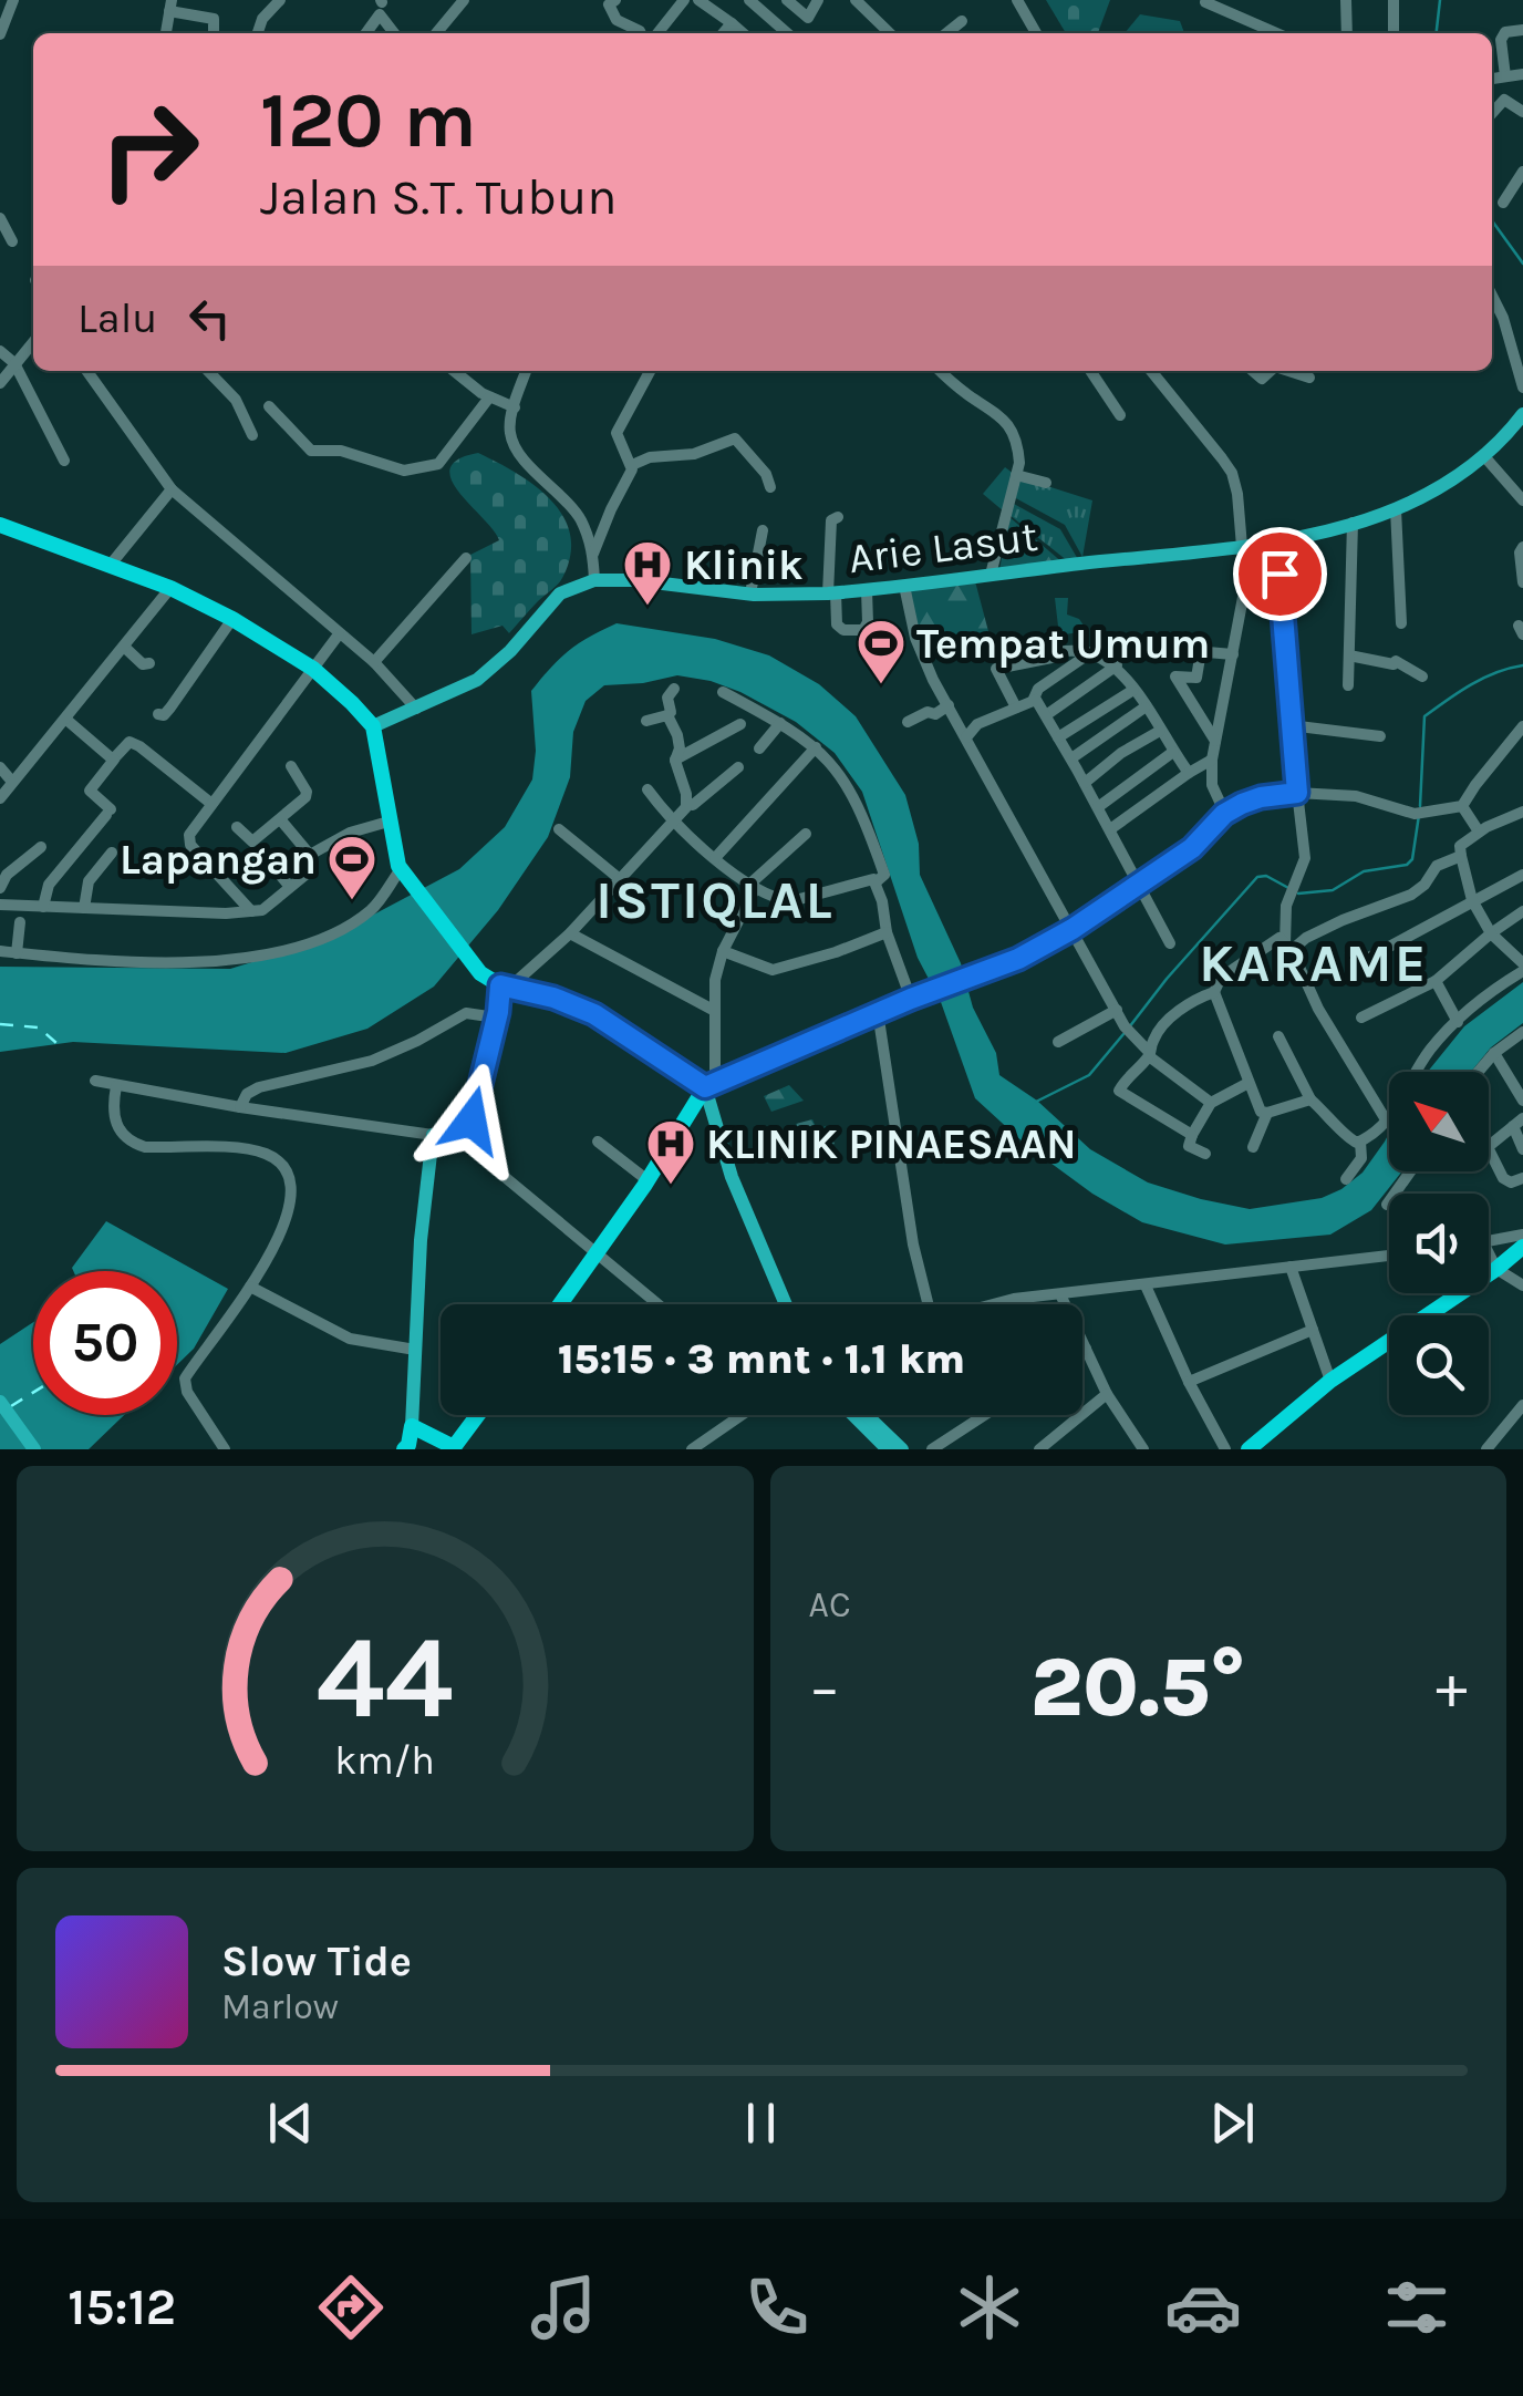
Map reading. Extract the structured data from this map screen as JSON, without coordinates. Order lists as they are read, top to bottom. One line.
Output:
{"streets":{"main road":["Arie Lasut"]},"districts":["ISTIQLAL","KARAME"],"places":{"hospital":["Klinik","KLINIK PINAESAAN"],"sports":["Tempat Umum","Lapangan"]},"north":"top left","page":{"turn":["120 m","Jalan S.T. Tubun"],"then":"Lalu","limit":"50","trip":"15:15 · 3 mnt · 1.1 km","tile":"AC","heat":["−","20.5°","+"],"song":["Slow Tide","Marlow"],"tabs":"15:12","gauge":["44","km/h"]}}
